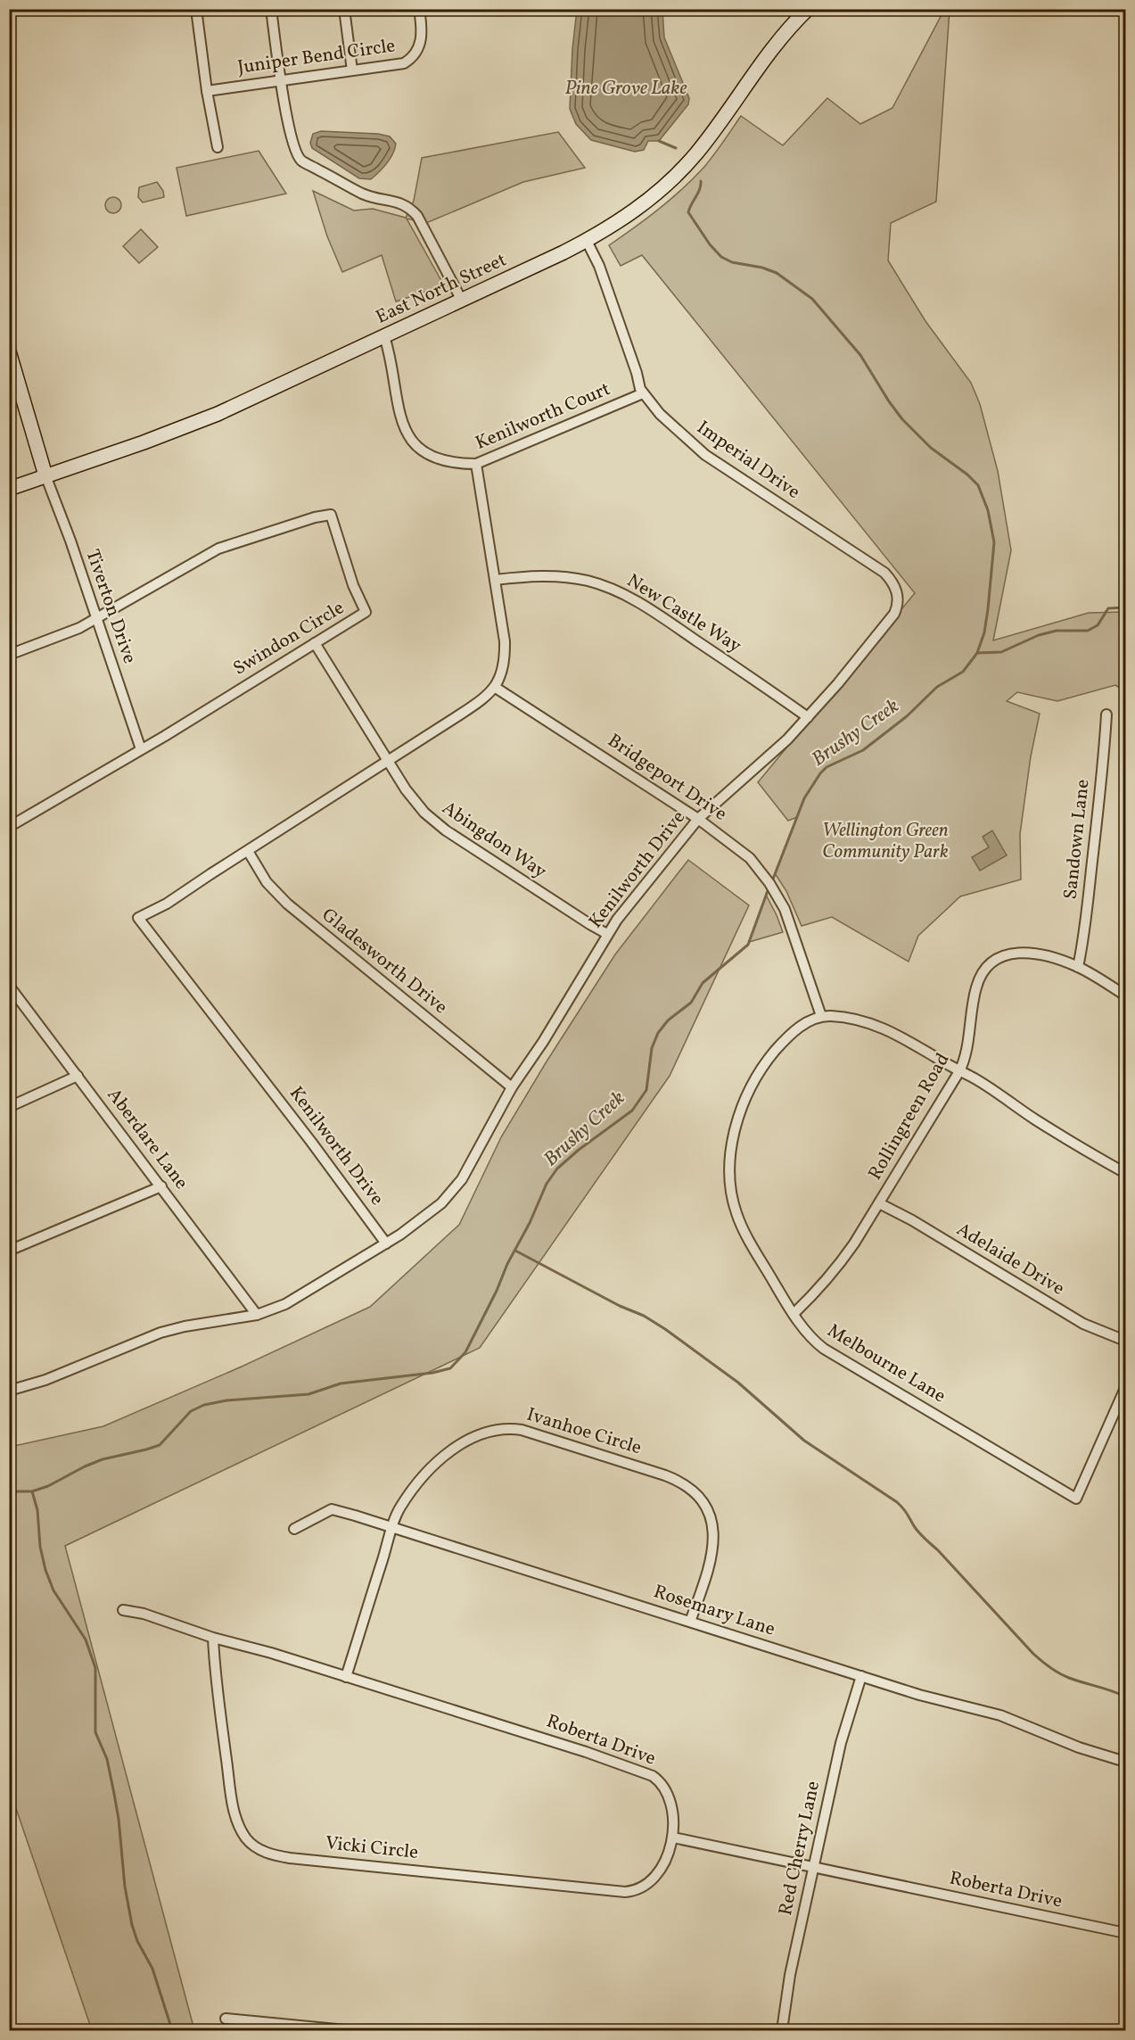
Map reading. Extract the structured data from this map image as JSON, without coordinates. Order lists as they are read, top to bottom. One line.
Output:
{"streets":{"main road":["East North Street"],"street":["Juniper Bend Circle","Kenilworth Court","Imperial Drive","Tiverton Drive","New Castle Way","Swindon Circle","Bridgeport Drive","Sandown Lane","Abingdon Way","Kenilworth Drive","Gladesworth Drive","Rollingreen Road","Aberdare Lane","Adelaide Drive","Melbourne Lane","Ivanhoe Circle","Rosemary Lane","Roberta Drive","Vicki Circle","Red Cherry Lane"]},"crossings":[["East North Street","Kenilworth Court"],["East North Street","Imperial Drive"],["East North Street","Tiverton Drive"],["Kenilworth Court","Imperial Drive"],["Imperial Drive","Kenilworth Drive"],["Tiverton Drive","Swindon Circle"],["New Castle Way","Kenilworth Drive"],["Swindon Circle","Abingdon Way"],["Bridgeport Drive","Kenilworth Drive"],["Bridgeport Drive","Melbourne Lane"],["Sandown Lane","Rollingreen Road"],["Abingdon Way","Kenilworth Drive"],["Kenilworth Drive","Gladesworth Drive"],["Rollingreen Road","Adelaide Drive"],["Rollingreen Road","Melbourne Lane"],["Ivanhoe Circle","Rosemary Lane"],["Ivanhoe Circle","Roberta Drive"],["Rosemary Lane","Red Cherry Lane"],["Roberta Drive","Vicki Circle"],["Roberta Drive","Red Cherry Lane"]],"water":["Pine Grove Lake","Brushy Creek"],"parks":["Wellington Green Community Park"]}
